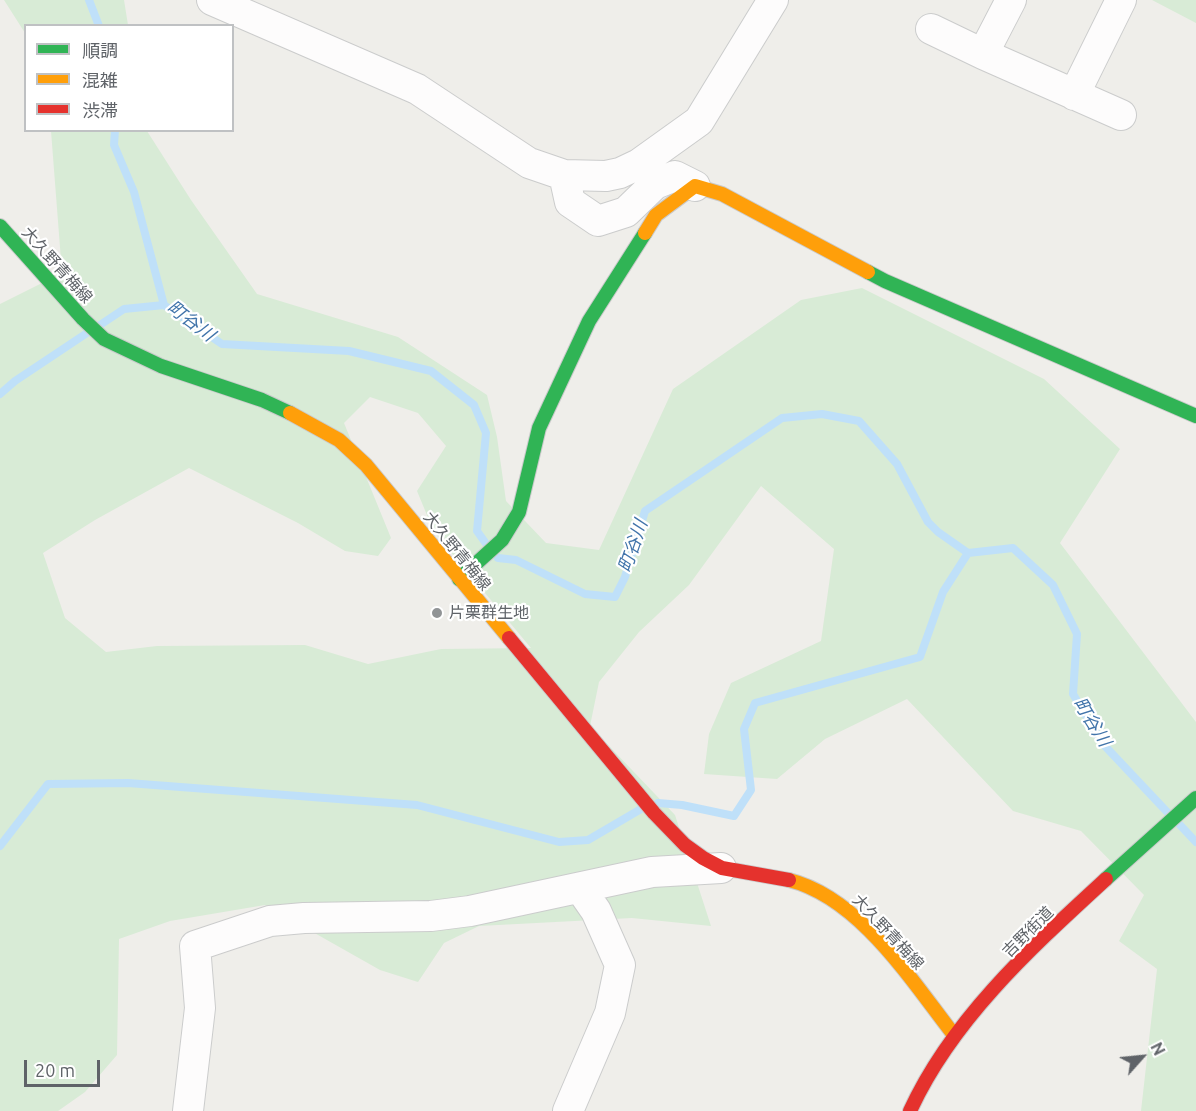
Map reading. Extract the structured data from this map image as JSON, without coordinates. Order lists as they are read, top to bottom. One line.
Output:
{"streets":{"main road":["大久野青梅線","吉野街道"]},"crossings":[["大久野青梅線","吉野街道"]],"water":["町谷川"],"places":["片栗群生地"],"legend":["順調","混雑","渋滞"],"scale_bar":"20 m","north":"top right"}
